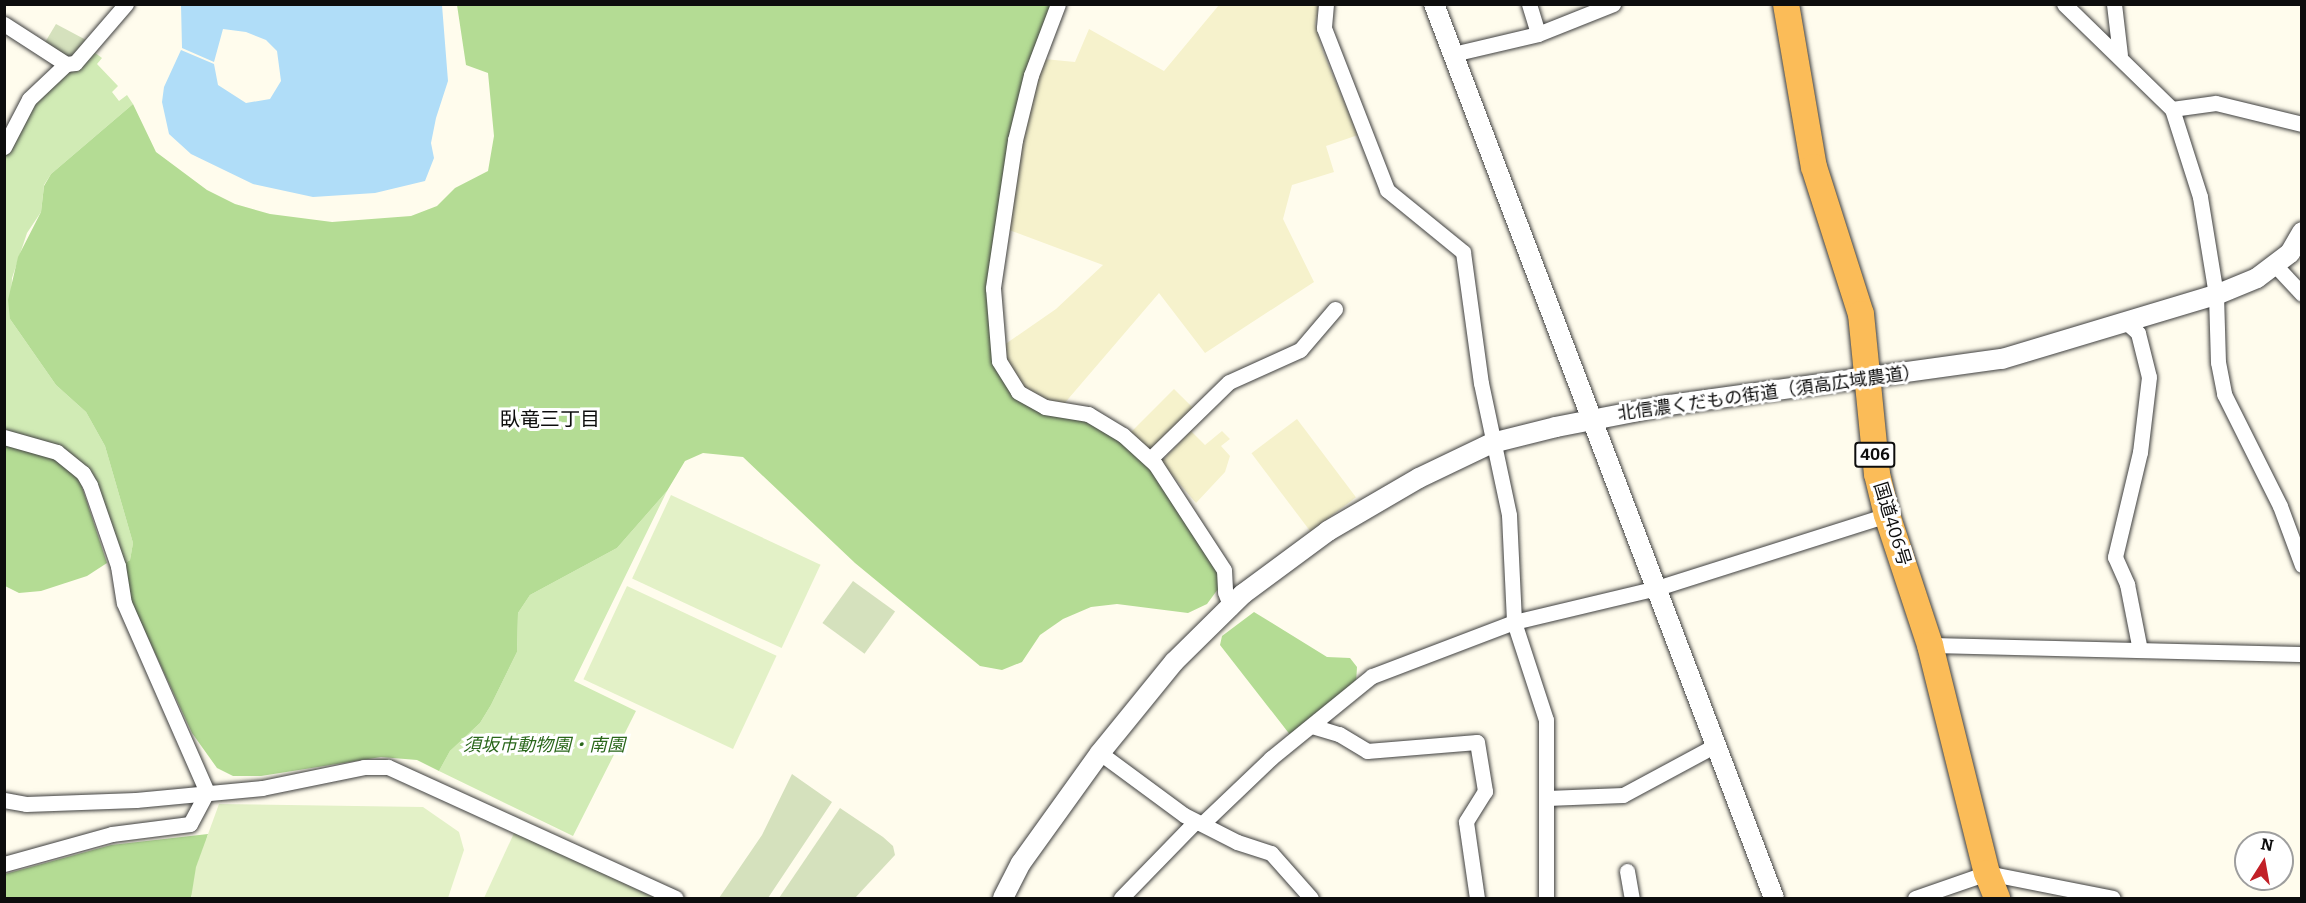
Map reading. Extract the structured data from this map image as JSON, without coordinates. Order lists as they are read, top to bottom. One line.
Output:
{"streets":{"highway":["406","国道406号"],"street":["北信濃くだもの街道（須高広域農道）"]},"crossings":[["北信濃くだもの街道（須高広域農道）","国道406号"]],"districts":["臥竜三丁目"],"parks":["須坂市動物園・南園"],"north":"top"}
